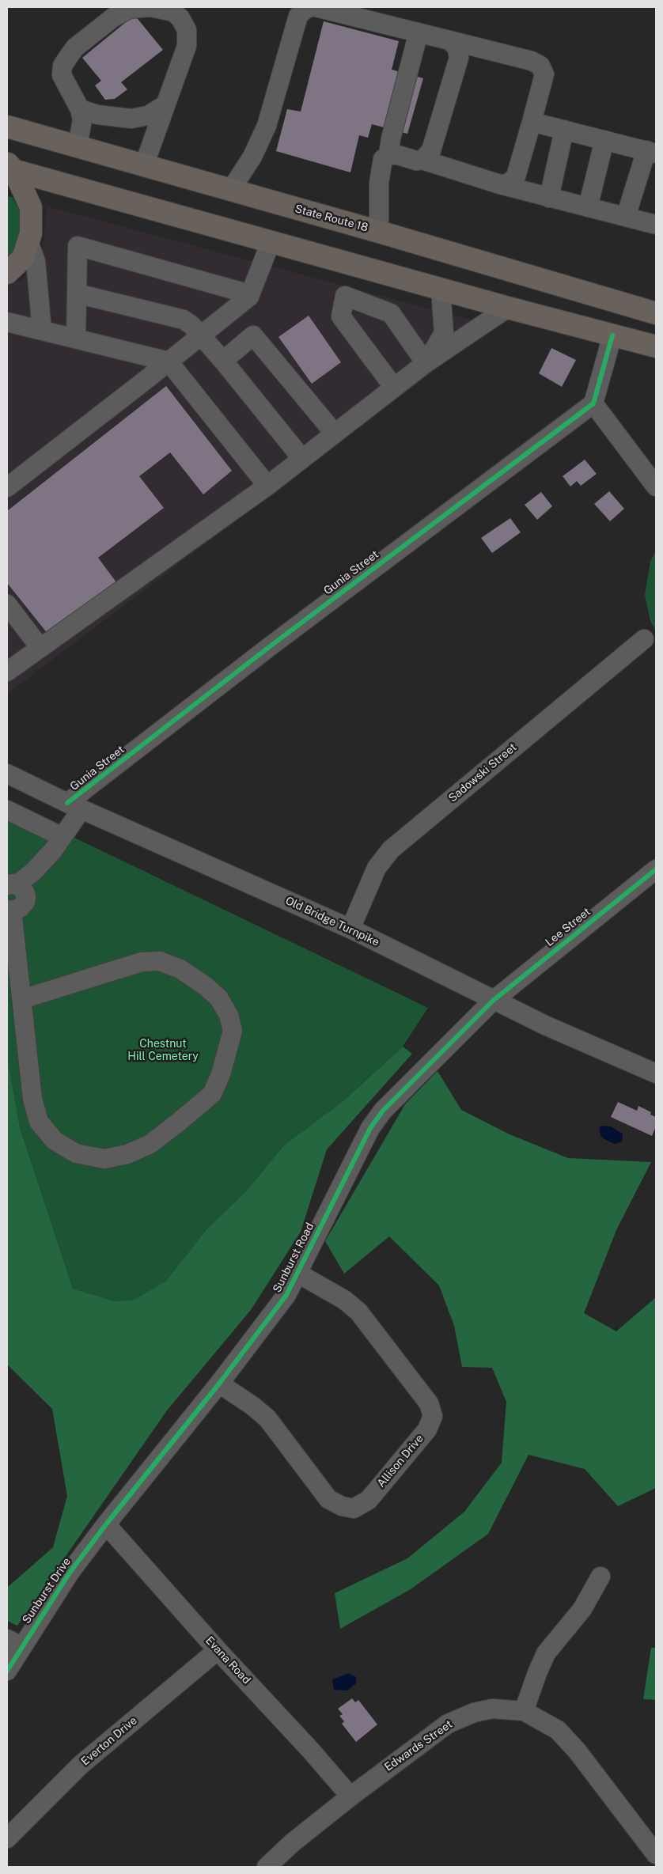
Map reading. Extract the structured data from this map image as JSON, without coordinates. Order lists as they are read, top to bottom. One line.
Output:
{"streets":{"highway":["State Route 18"],"street":["Gunia Street","Sadowski Street","Old Bridge Turnpike","Lee Street","Sunburst Road","Allison Drive","Sunburst Drive","Evana Road","Everton Drive","Edwards Street"]},"crossings":[["Gunia Street","Old Bridge Turnpike"],["Sadowski Street","Old Bridge Turnpike"],["Old Bridge Turnpike","Lee Street"],["Old Bridge Turnpike","Sunburst Road"],["Lee Street","Sunburst Road"],["Sunburst Road","Allison Drive"],["Sunburst Road","Sunburst Drive"],["Sunburst Road","Evana Road"],["Sunburst Drive","Evana Road"],["Evana Road","Everton Drive"],["Evana Road","Edwards Street"]],"parks":["Chestnut Hill Cemetery"]}
